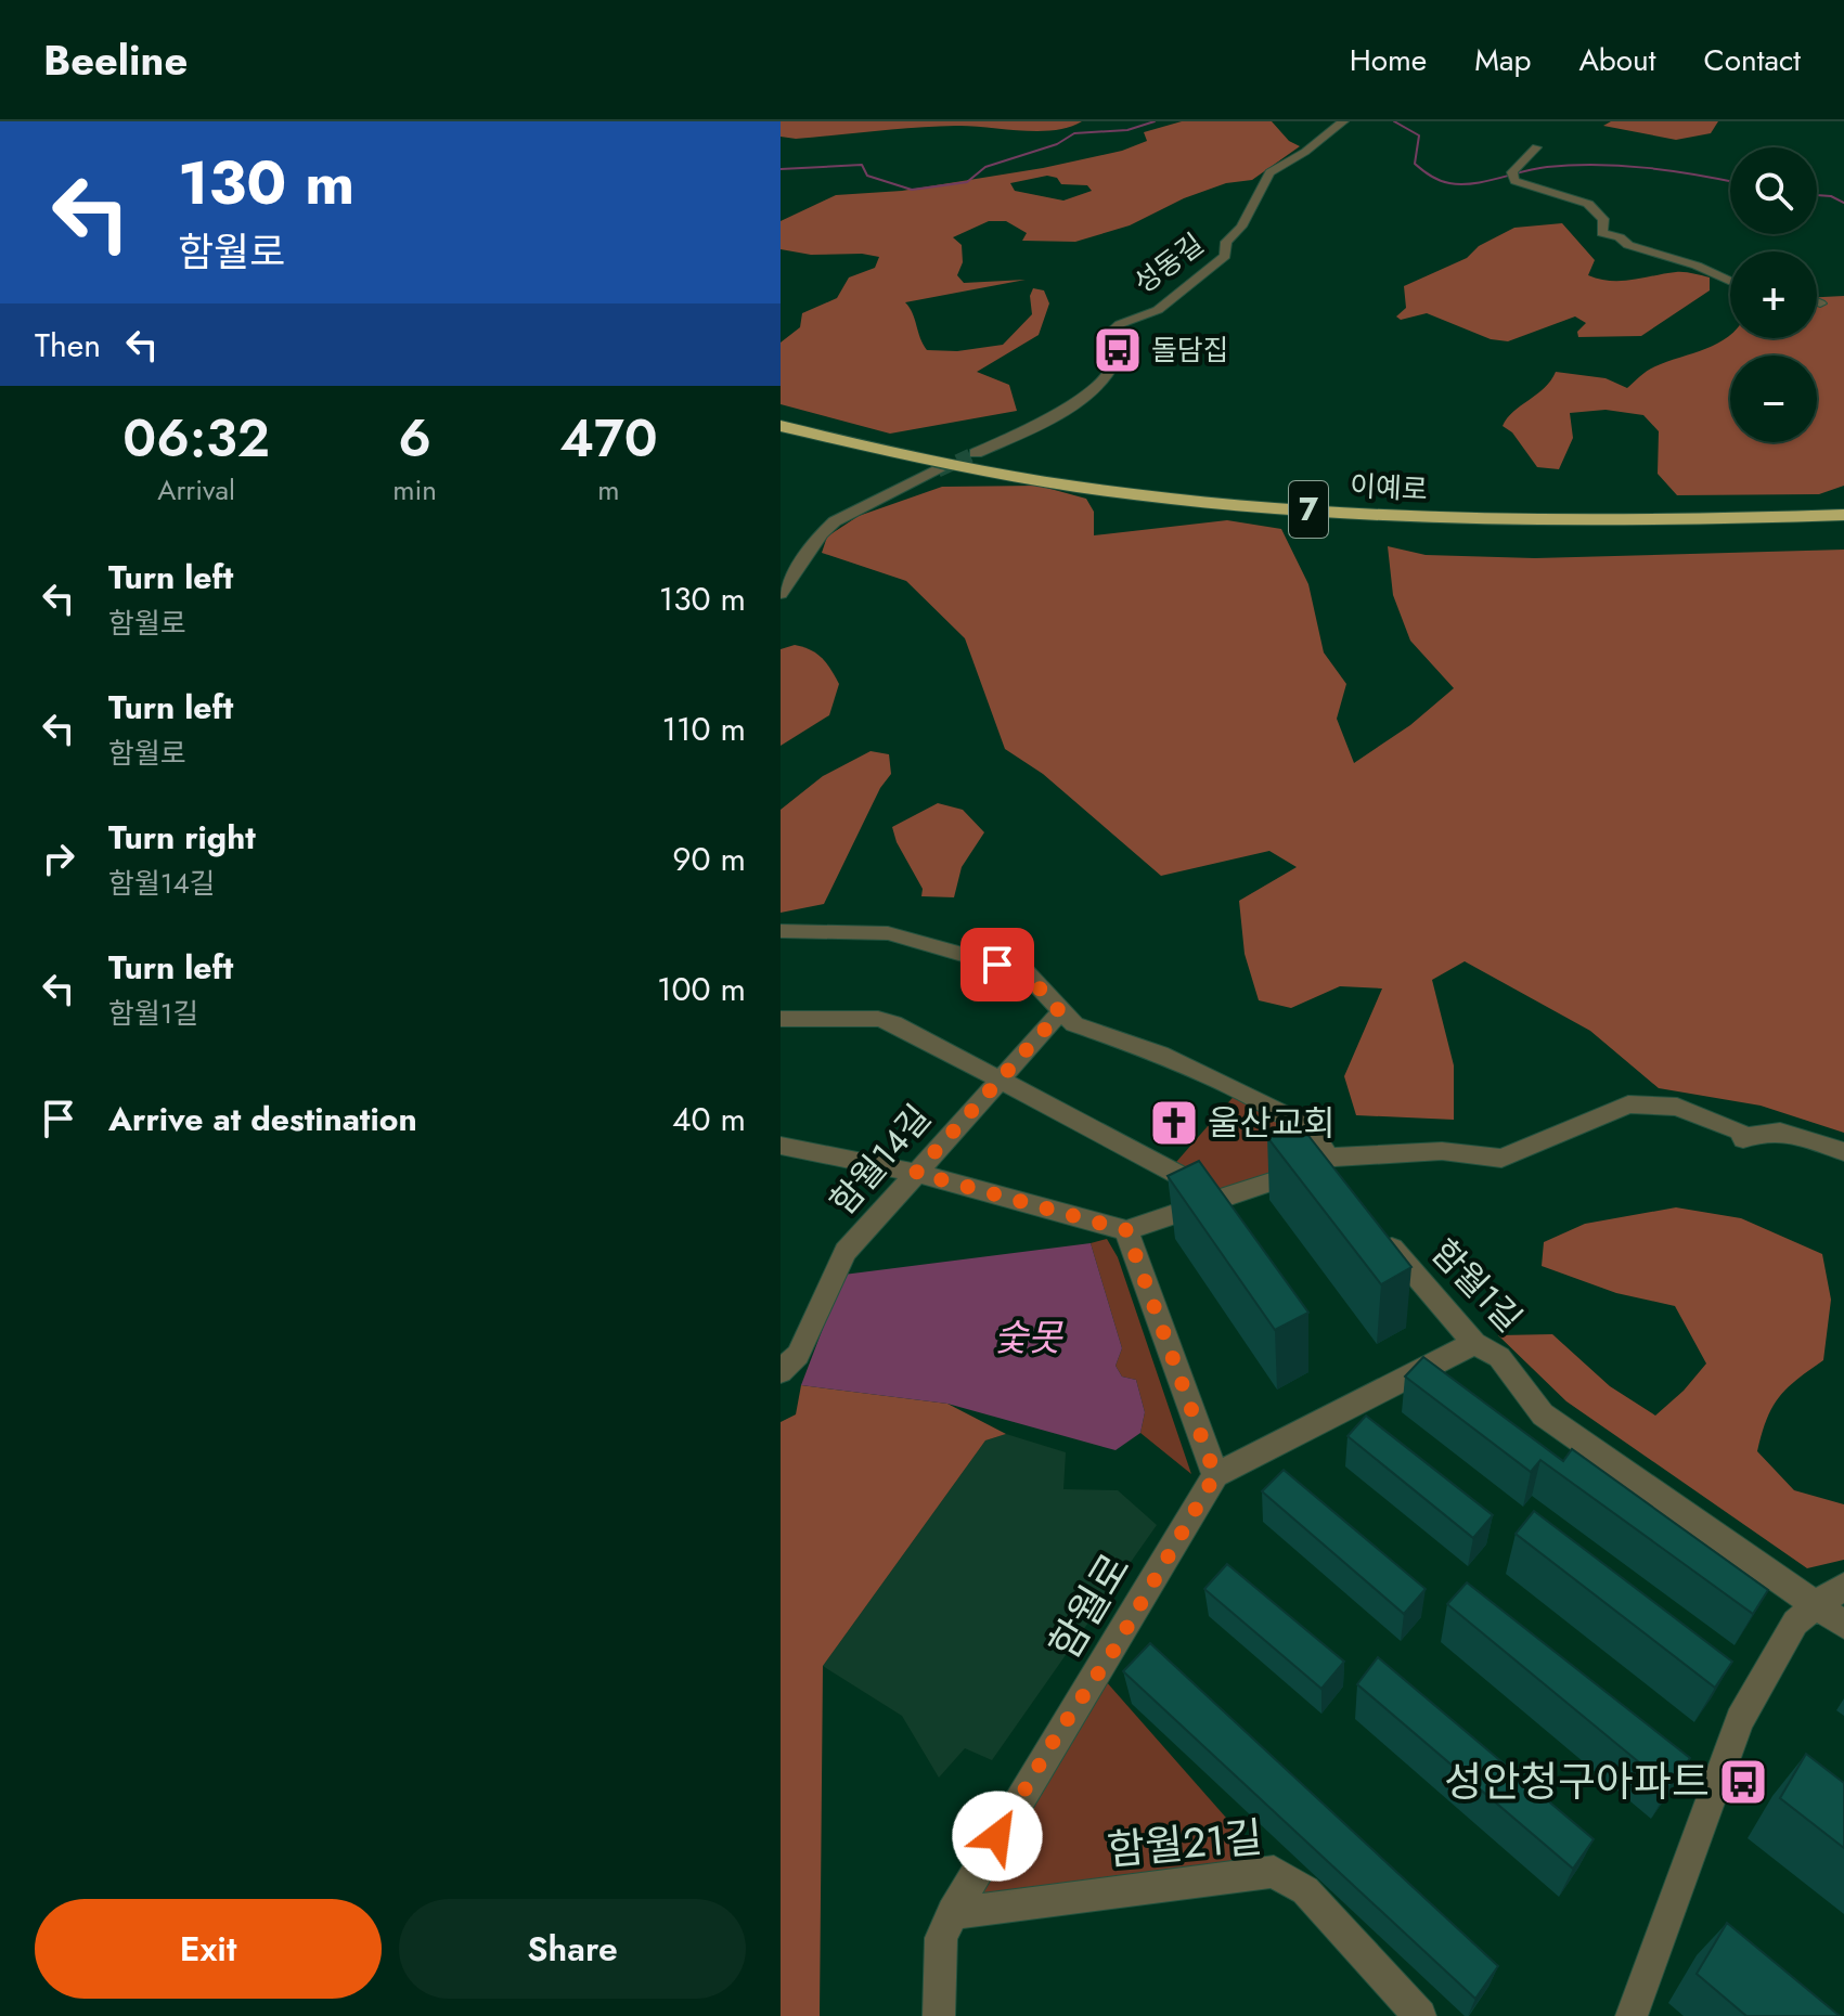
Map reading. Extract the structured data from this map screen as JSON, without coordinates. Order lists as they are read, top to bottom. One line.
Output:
{"streets":{"highway":["이예로","7"],"street":["성동길","함월14길","함월1길","함월로","함월21길"]},"crossings":[["함월로","함월21길"]],"water":["숯못"],"places":{"bus stop":["돌담집","성안청구아파트"],"church":["울산교회"]},"page":{"header":"Beeline","nav":["Home","Map","About","Contact"],"turn":["130 m","함월로"],"map_buttons":["+","−"],"then":"Then","eta":["06:32","Arrival","6","min","470","m"],"list":[{"name":"Turn left","note":"함월로","value":"130 m"},{"name":"Turn left","note":"함월로","value":"110 m"},{"name":"Turn right","note":"함월14길","value":"90 m"},{"name":"Turn left","note":"함월1길","value":"100 m"},{"name":"Arrive at destination","value":"40 m"}],"buttons":["Exit","Share"]}}
